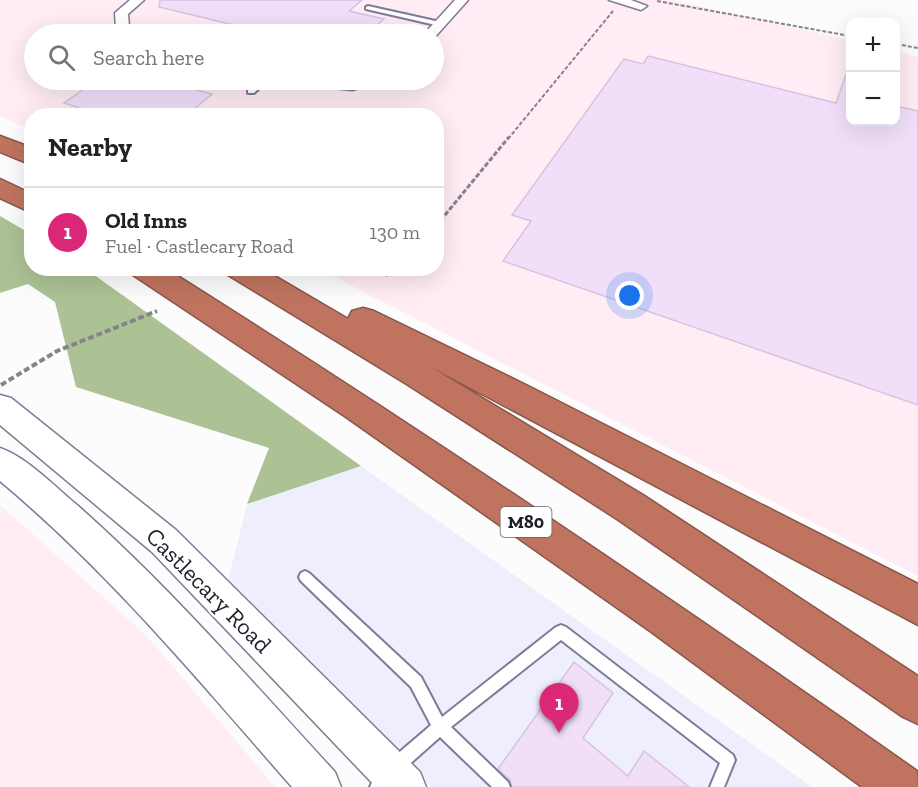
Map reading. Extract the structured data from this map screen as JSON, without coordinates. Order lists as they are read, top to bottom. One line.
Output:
{"streets":{"highway":["M80"],"main road":["Castlecary Road"]},"page":{"map_buttons":["+","−"],"search":"Search here","heading":"Nearby","list":[{"mark":"1","name":"Old Inns","note":"Fuel · Castlecary Road","value":"130 m"}],"pins":"1"}}
